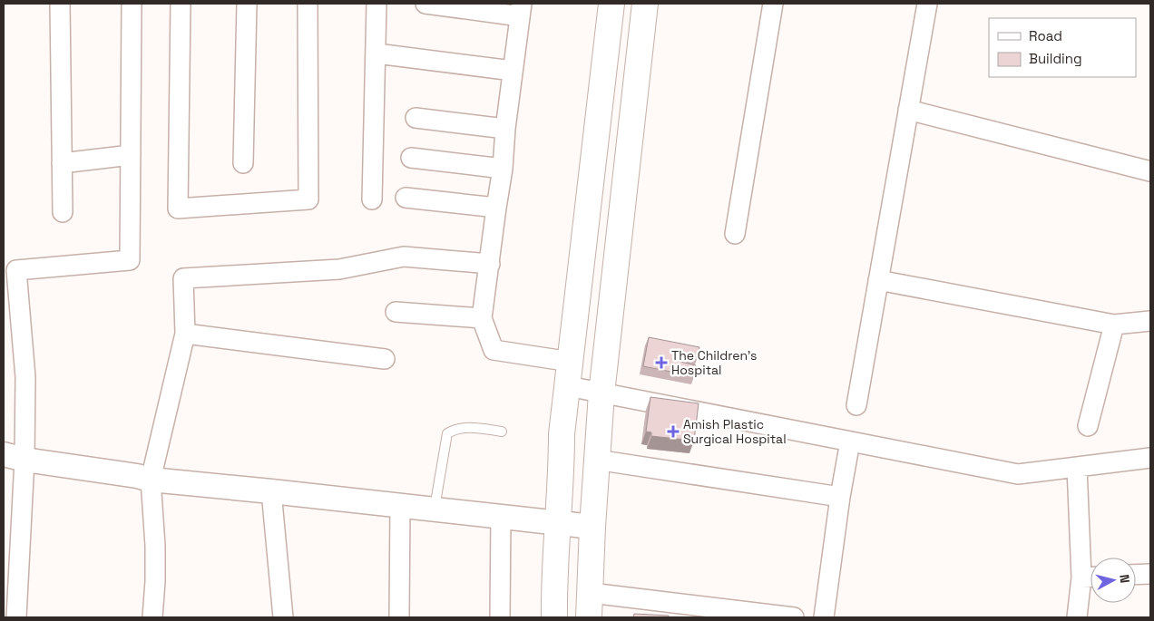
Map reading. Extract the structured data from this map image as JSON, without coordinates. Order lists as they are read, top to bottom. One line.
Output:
{"places":{"health":["The Children's Hospital","Amish Plastic Surgical Hospital"]},"legend":["Road","Building"],"north":"right"}
